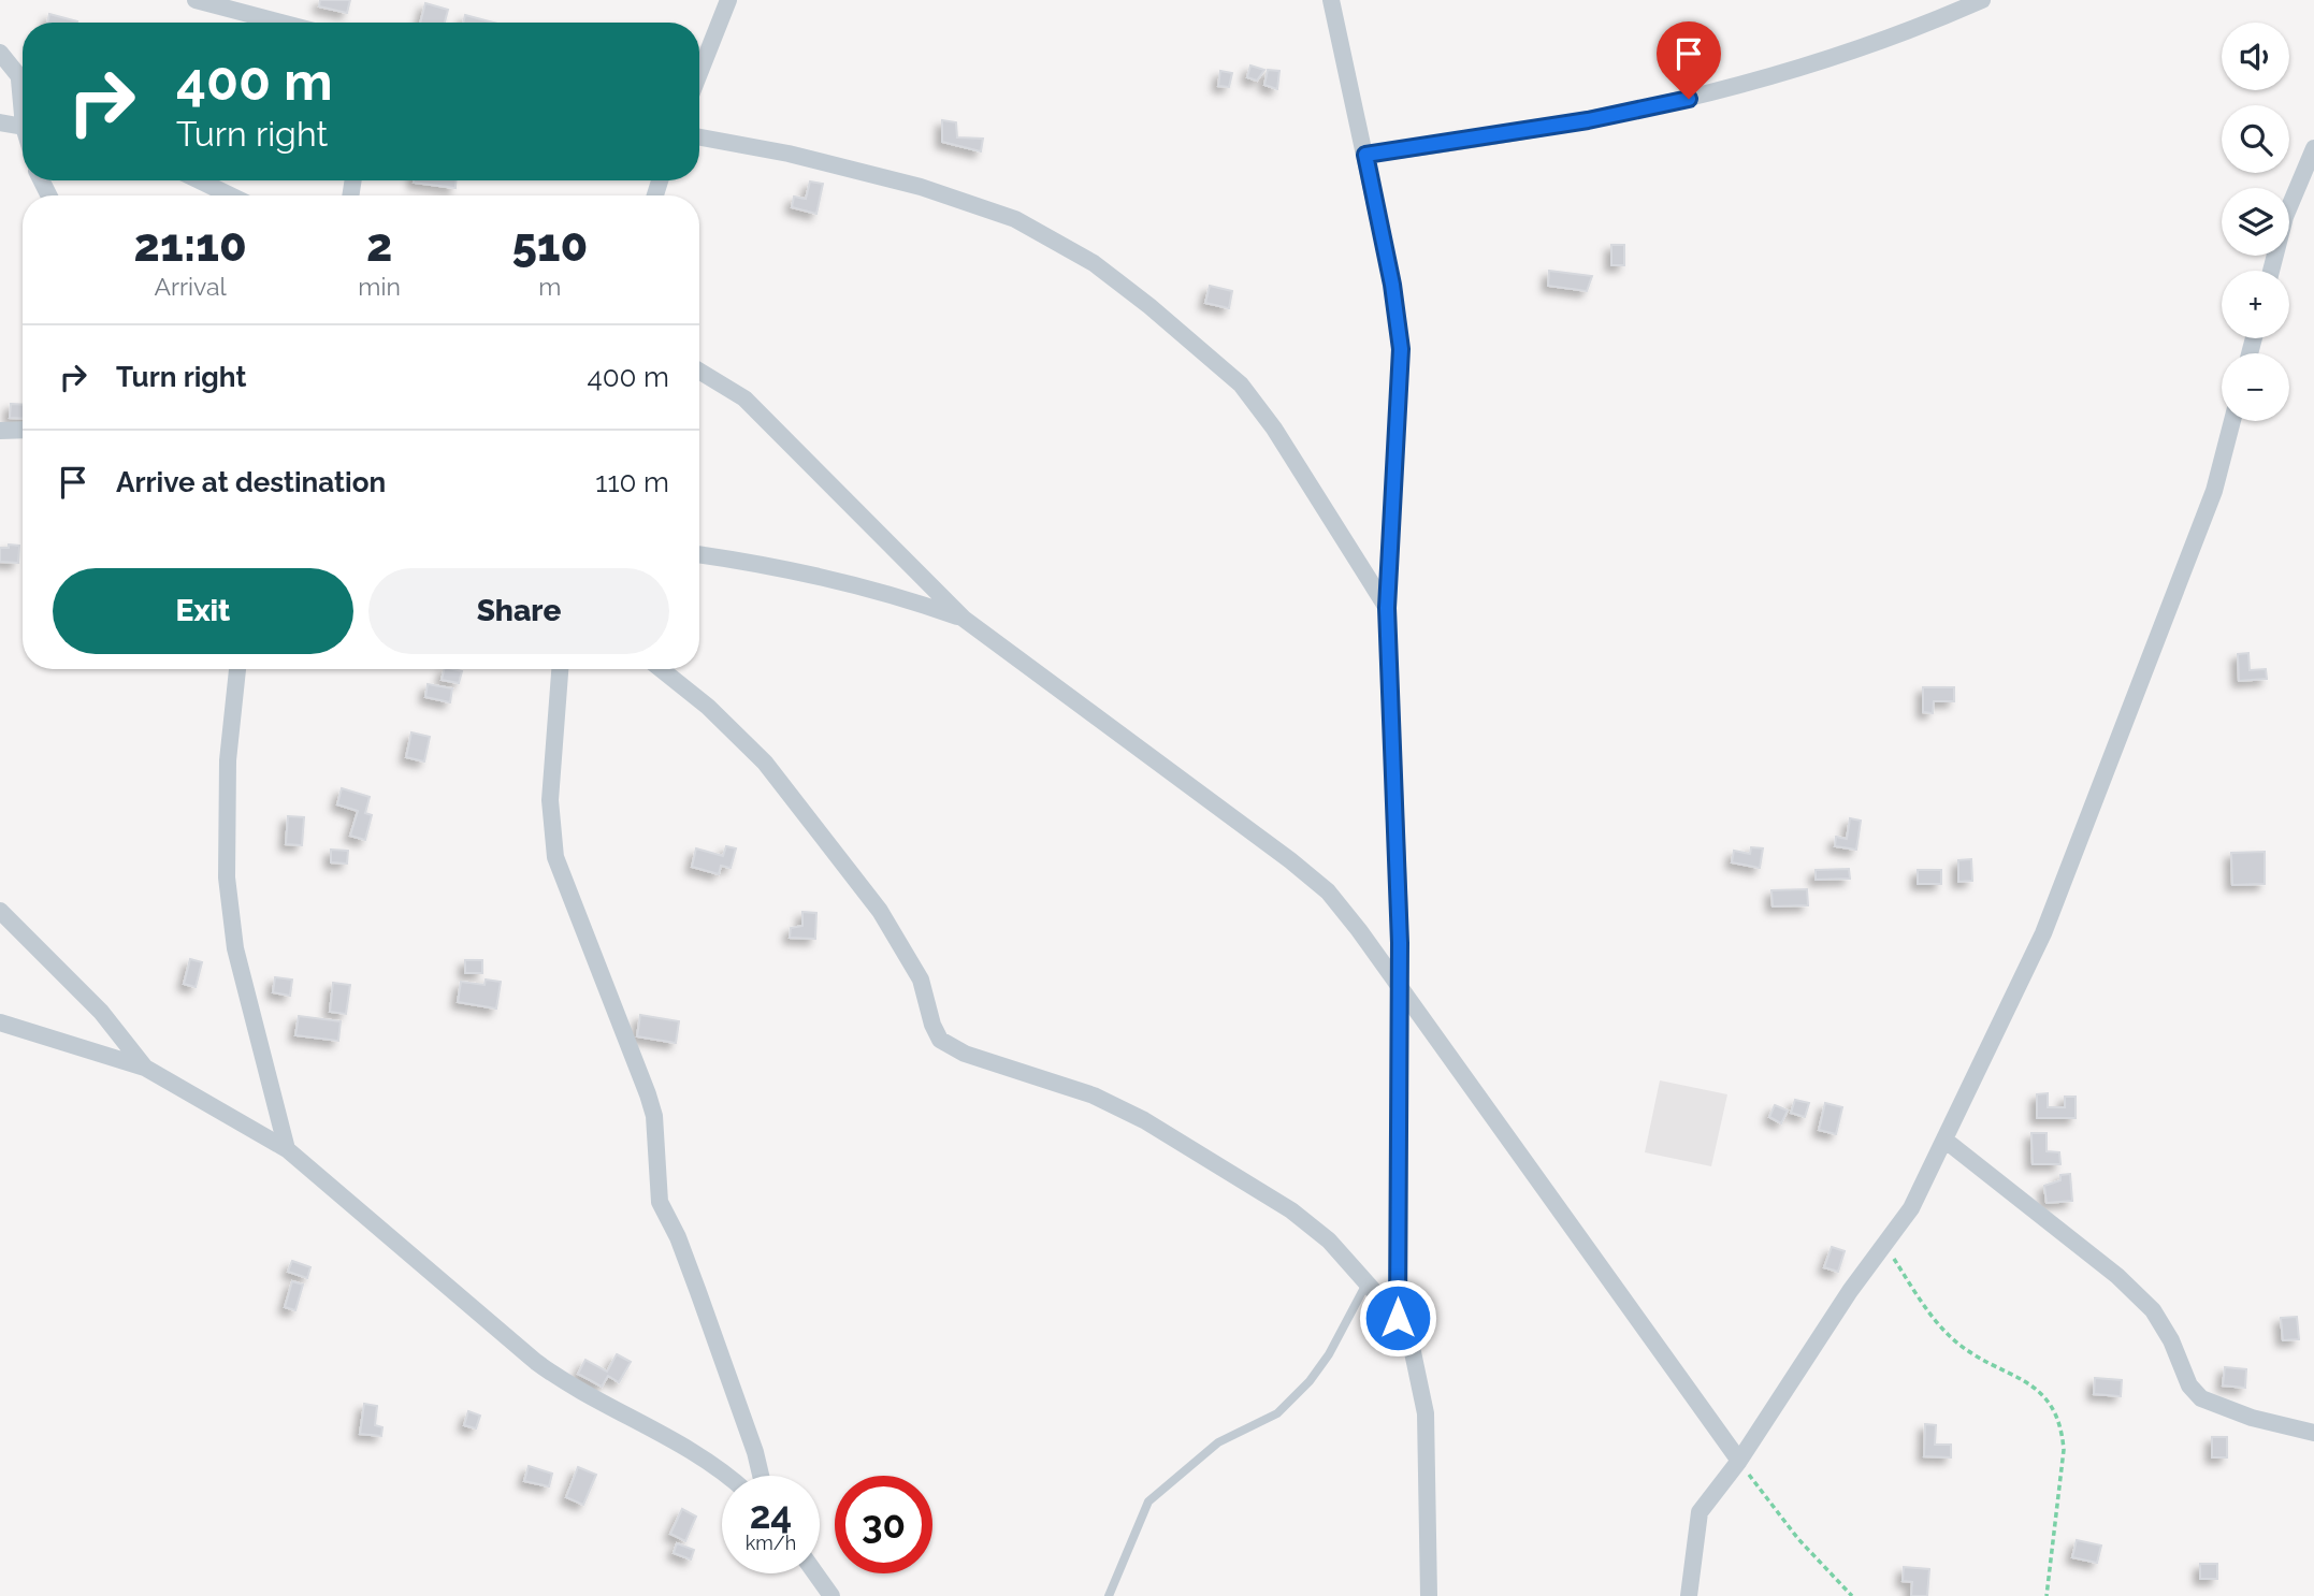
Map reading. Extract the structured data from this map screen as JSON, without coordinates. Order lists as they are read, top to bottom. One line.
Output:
{"page":{"map_buttons":["+","−"],"turn":["400 m","Turn right"],"eta":["21:10","Arrival","2","min","510","m"],"list":[{"name":"Turn right","value":"400 m"},{"name":"Arrive at destination","value":"110 m"}],"buttons":["Exit","Share"],"speed":"24 km/h","limit":"30"}}
